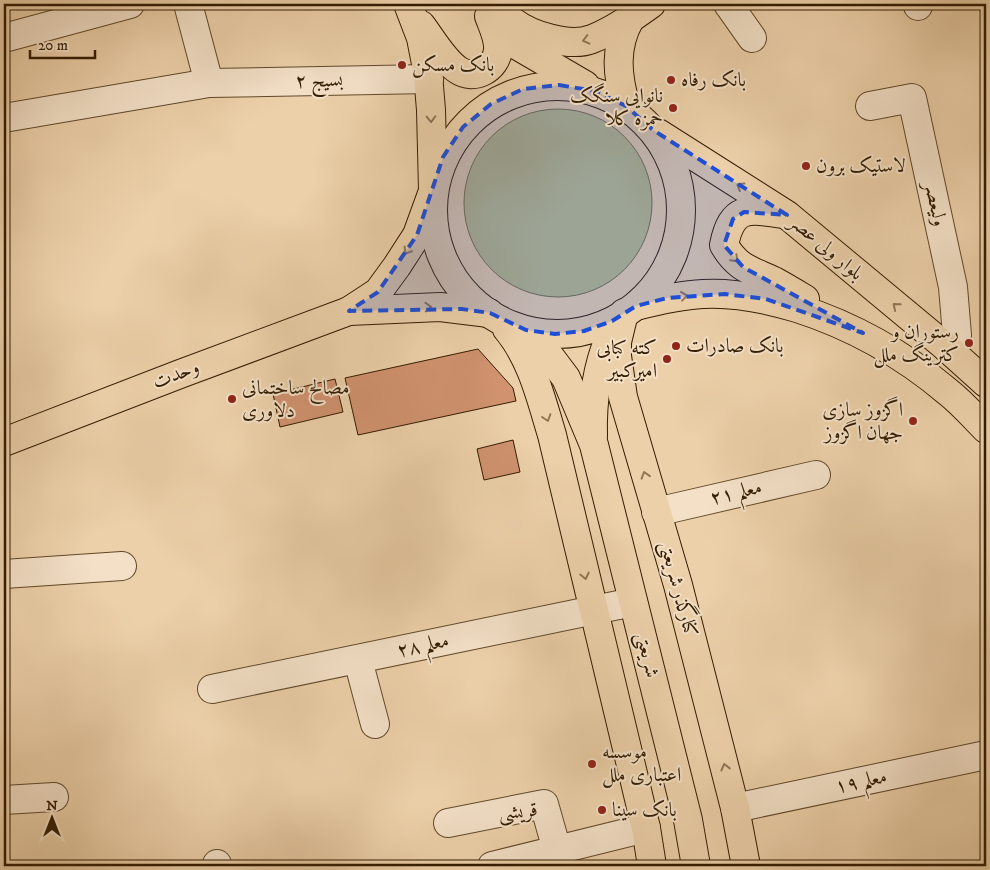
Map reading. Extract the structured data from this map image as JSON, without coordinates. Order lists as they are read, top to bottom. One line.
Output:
{"streets":{"main road":["بلوار ولی عصر","وحدت","کنارگذر شریعتی","شریعتی"],"street":["بسیج ۲","ولیعصر","معلم ۲۱","معلم ۲۸","معلم ۱۹","قریشی"]},"crossings":[["ولیعصر","بلوار ولی عصر"],["معلم ۲۱","کنارگذر شریعتی"],["کنارگذر شریعتی","معلم ۱۹"],["معلم ۲۸","شریعتی"]],"one_way":["بلوار ولی عصر"],"places":["بانک مسکن","بانک رفاه","نانوایی سنگک حمزه کلا","لاستیک برون","رستوران و کترینگ ملل","بانک صادرات","کته کبابی امیرکبیر","مصالح ساختمانی دلاوری","اگزوز سازی جهان اگزوز","موسسه اعتباری ملل","بانک سینا"],"scale_bar":"20 m","north":"top"}
